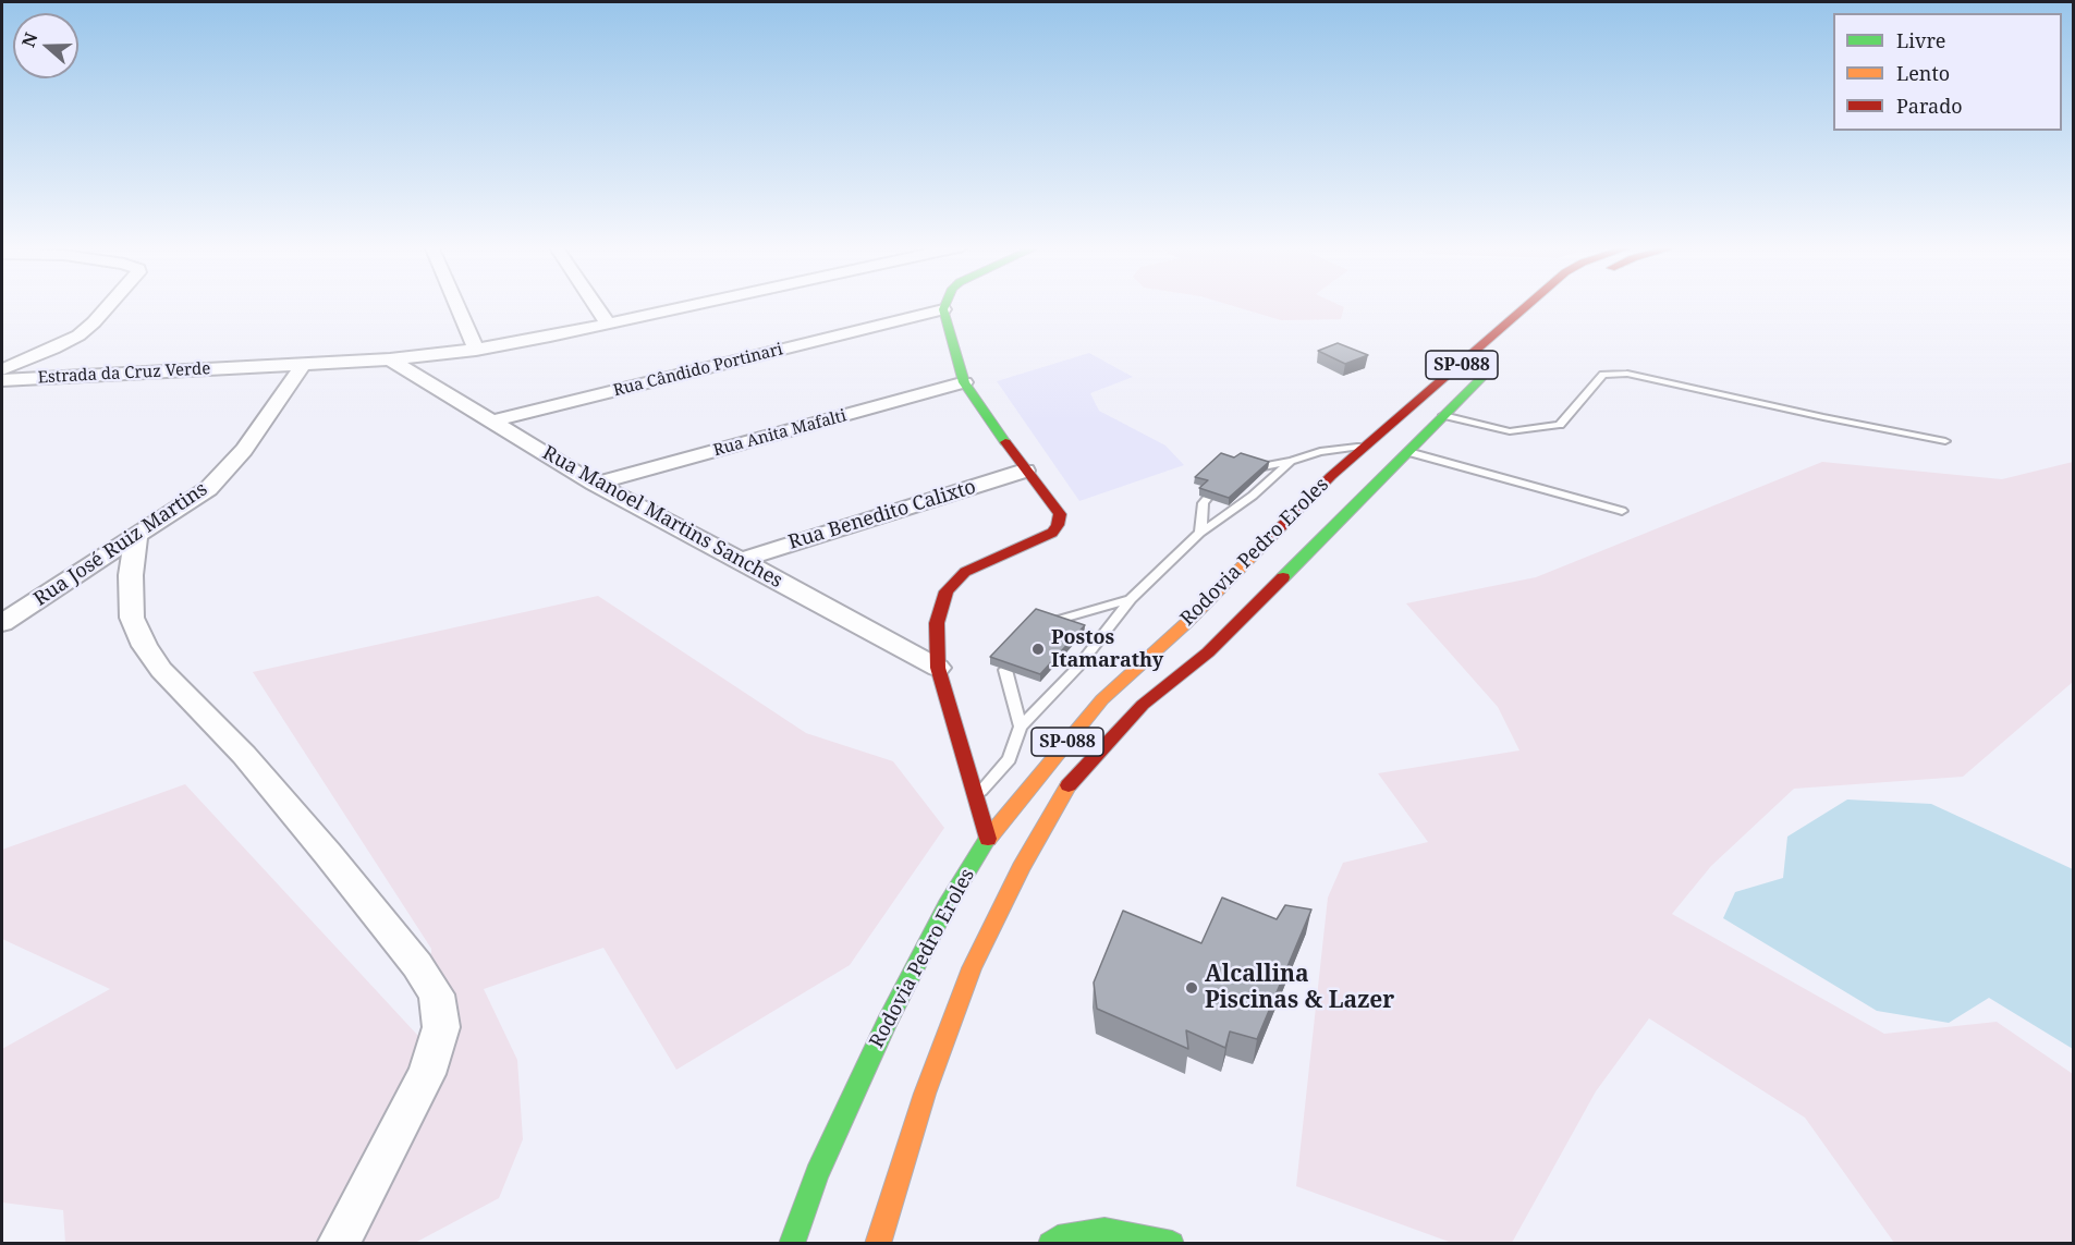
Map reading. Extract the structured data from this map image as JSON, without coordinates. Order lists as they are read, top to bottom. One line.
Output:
{"streets":{"main road":["SP-088","Rodovia Pedro Eroles"],"street":["Rua Cândido Portinari","Estrada da Cruz Verde","Rua Anita Mafalti","Rua Benedito Calixto","Rua Manoel Martins Sanches","Rua José Ruiz Martins"]},"crossings":[["Rua Cândido Portinari","Rua Manoel Martins Sanches"],["Estrada da Cruz Verde","Rua Manoel Martins Sanches"],["Estrada da Cruz Verde","Rua José Ruiz Martins"],["Rua Anita Mafalti","Rua Manoel Martins Sanches"],["Rua Benedito Calixto","Rua Manoel Martins Sanches"]],"places":["Postos Itamarathy","Alcallina Piscinas & Lazer"],"legend":["Livre","Lento","Parado"],"north":"left"}
